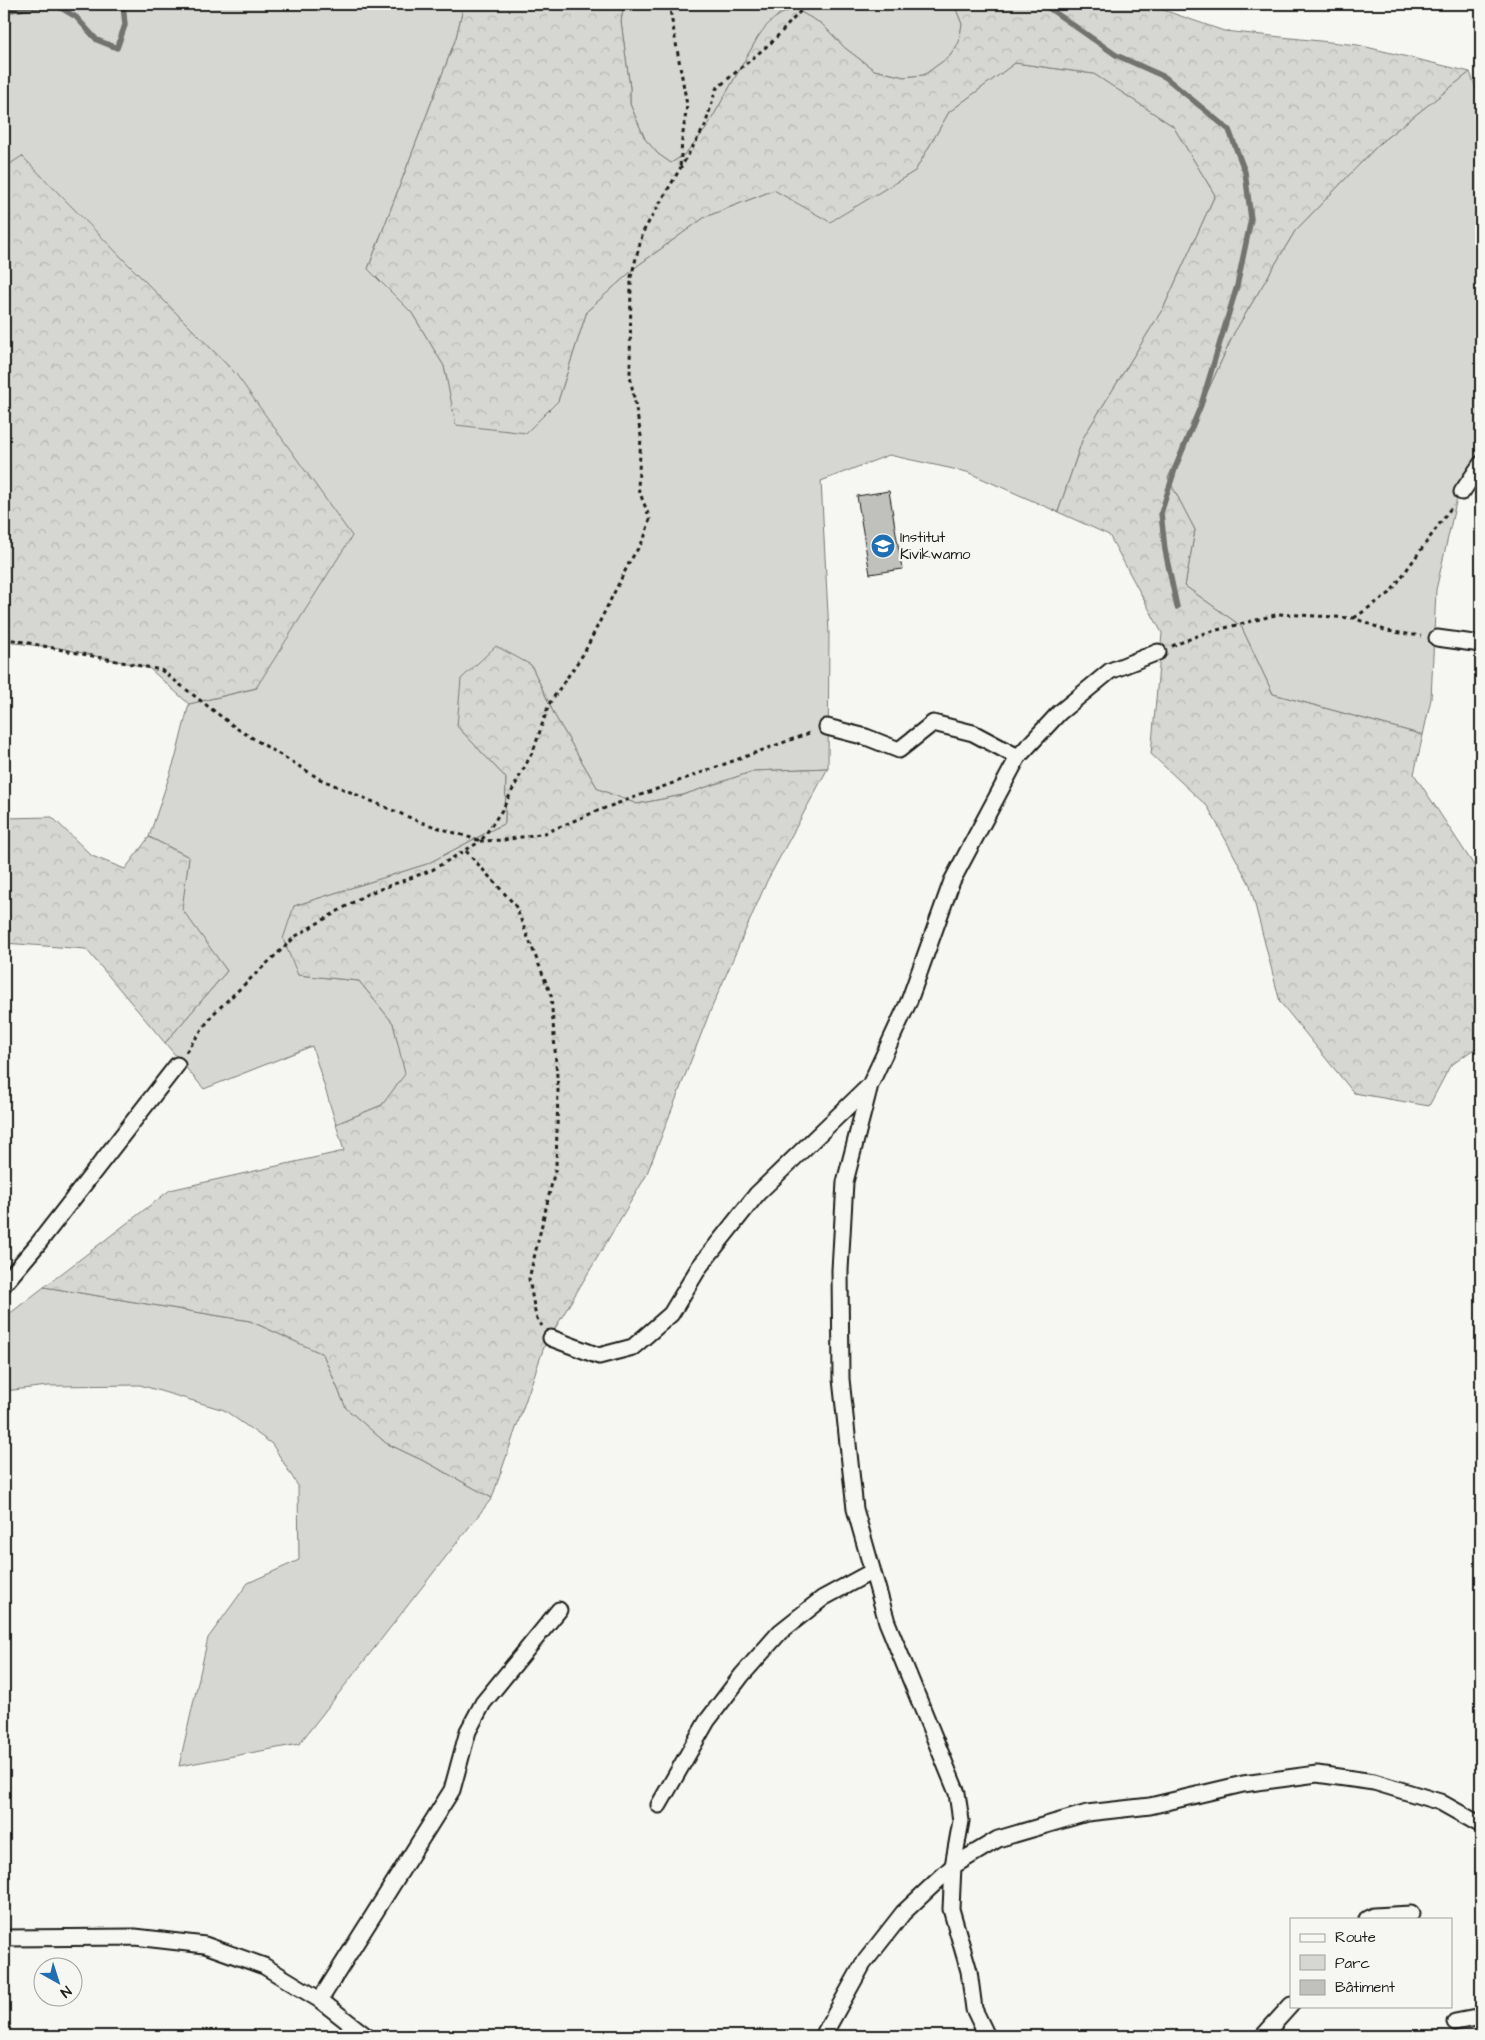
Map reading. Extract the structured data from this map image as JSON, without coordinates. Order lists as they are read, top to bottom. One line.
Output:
{"places":{"school or university":["Institut Kivikwamo"]},"legend":["Route","Parc","Bâtiment"],"north":"bottom right"}
